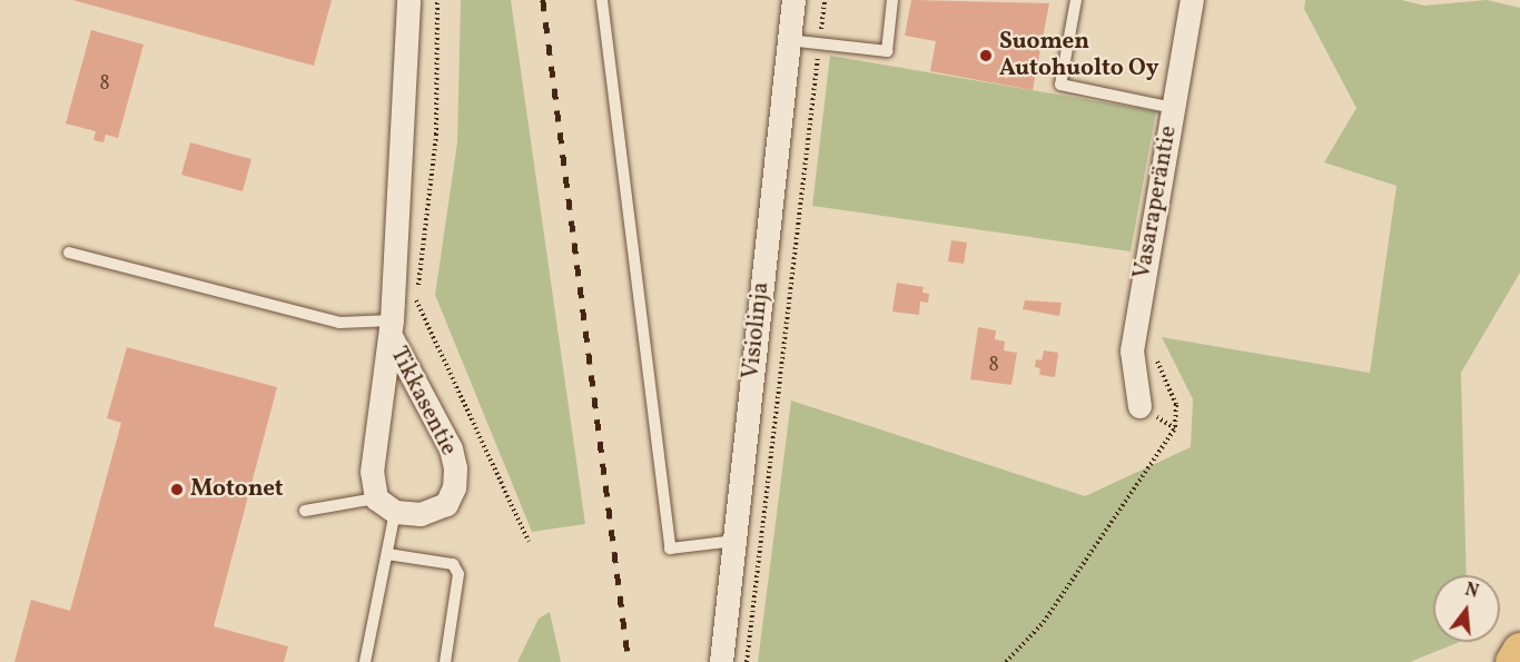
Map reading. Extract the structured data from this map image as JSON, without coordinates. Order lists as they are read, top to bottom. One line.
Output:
{"streets":{"street":["Vasaraperäntie","Visiolinja","Tikkasentie"]},"places":["Suomen Autohuolto Oy","Motonet"],"house_numbers":["8","8"],"north":"top"}
